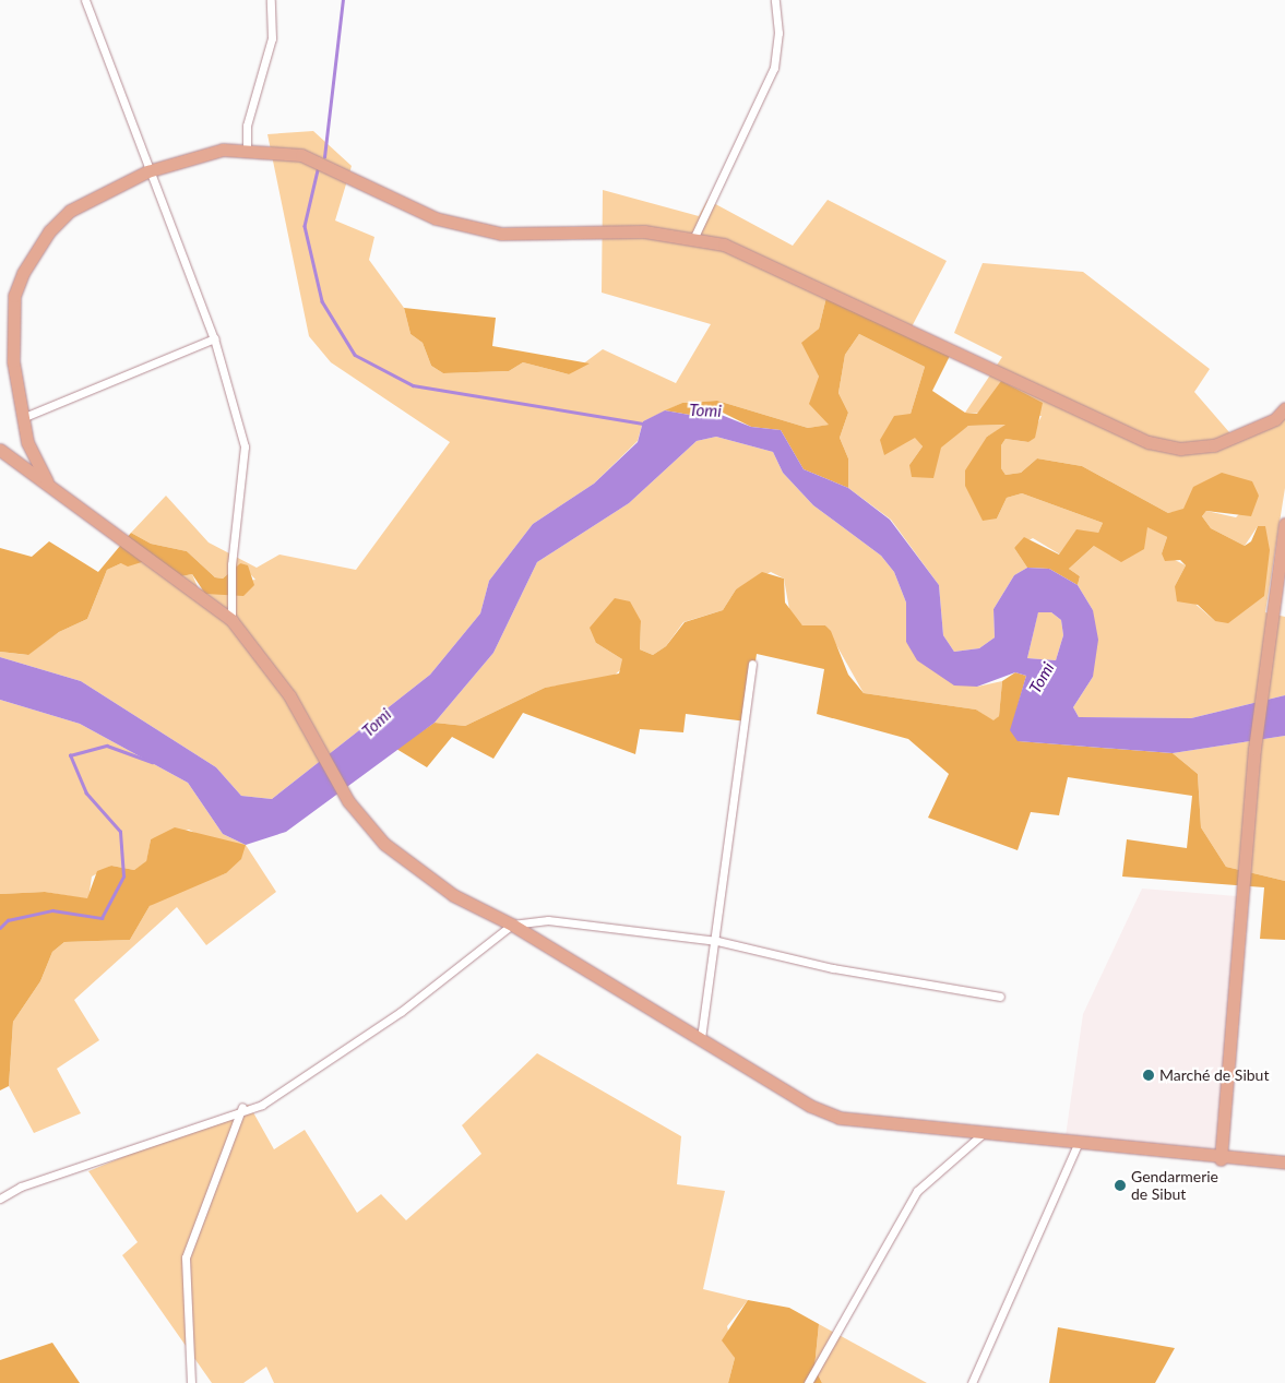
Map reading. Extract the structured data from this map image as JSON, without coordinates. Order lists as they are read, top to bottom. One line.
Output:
{"water":["Tomi"],"places":["Marché de Sibut","Gendarmerie de Sibut"]}
